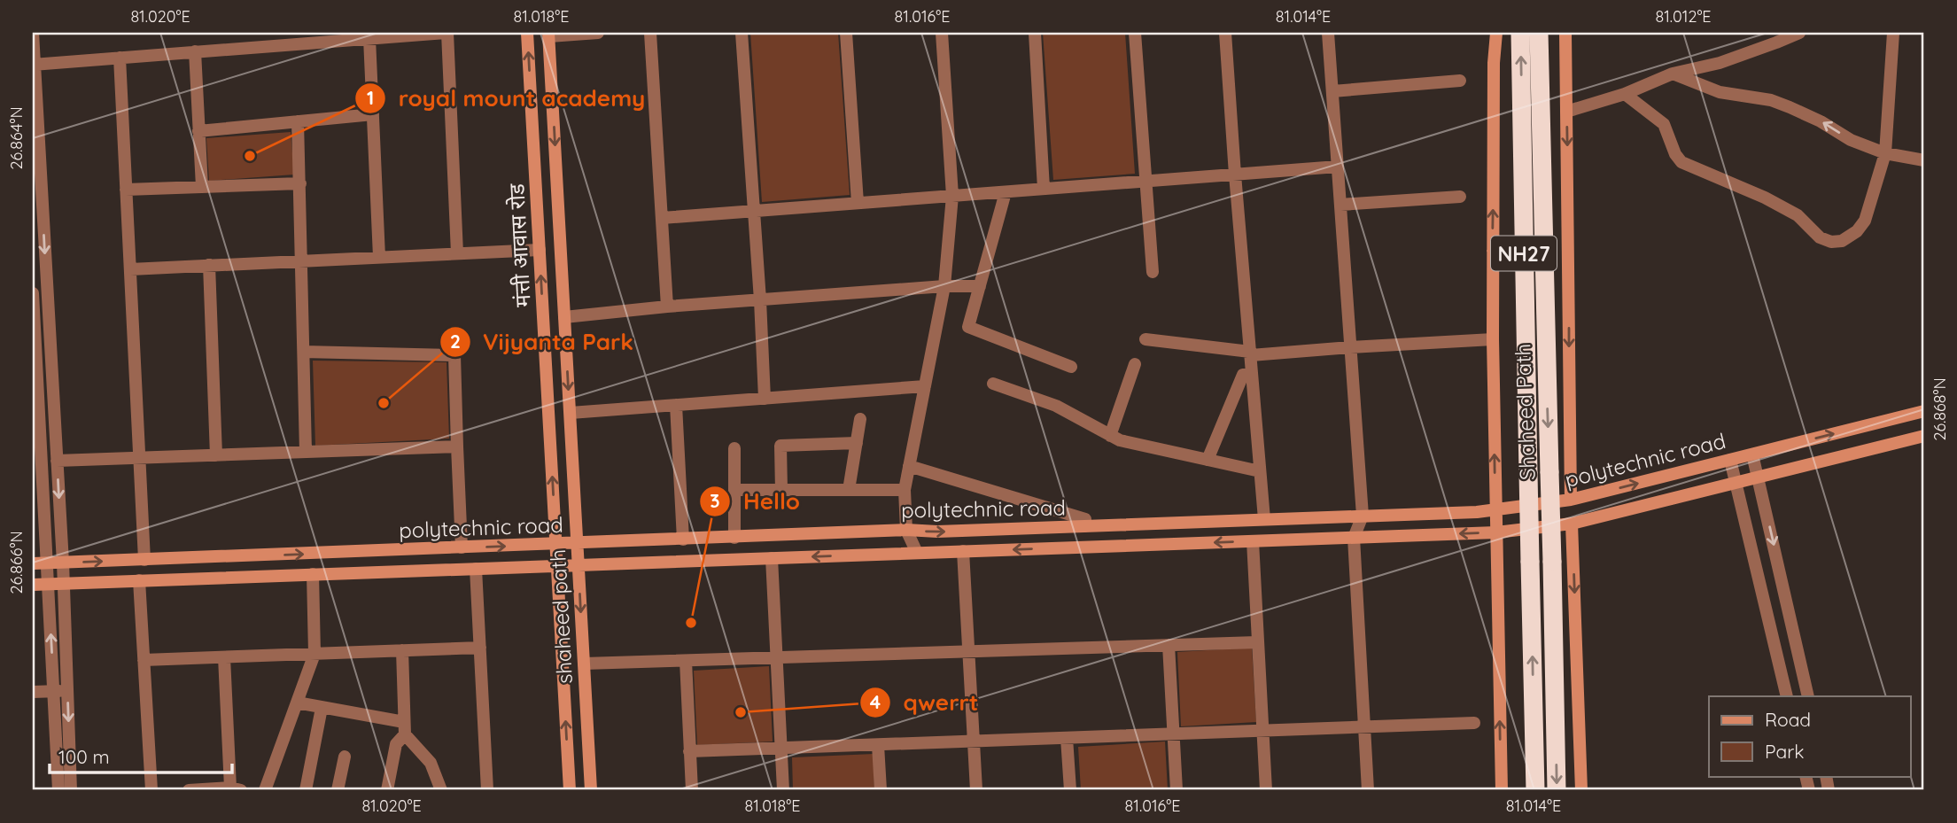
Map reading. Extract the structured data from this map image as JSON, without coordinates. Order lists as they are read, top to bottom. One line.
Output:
{"streets":{"highway":["NH27","Shaheed Path"],"street":["मंत्ती आवास रोड","polytechnic road","shaheed path"]},"crossings":[["मंत्ती आवास रोड","polytechnic road"],["polytechnic road","shaheed path"]],"places":["royal mount academy","Vijyanta Park","Hello","qwerrt"],"legend":["Road","Park"],"scale_bar":"100 m","coordinates":["81.020°E","81.018°E","81.016°E","81.014°E","81.012°E","26.864°N","26.868°N","26.866°N"]}
